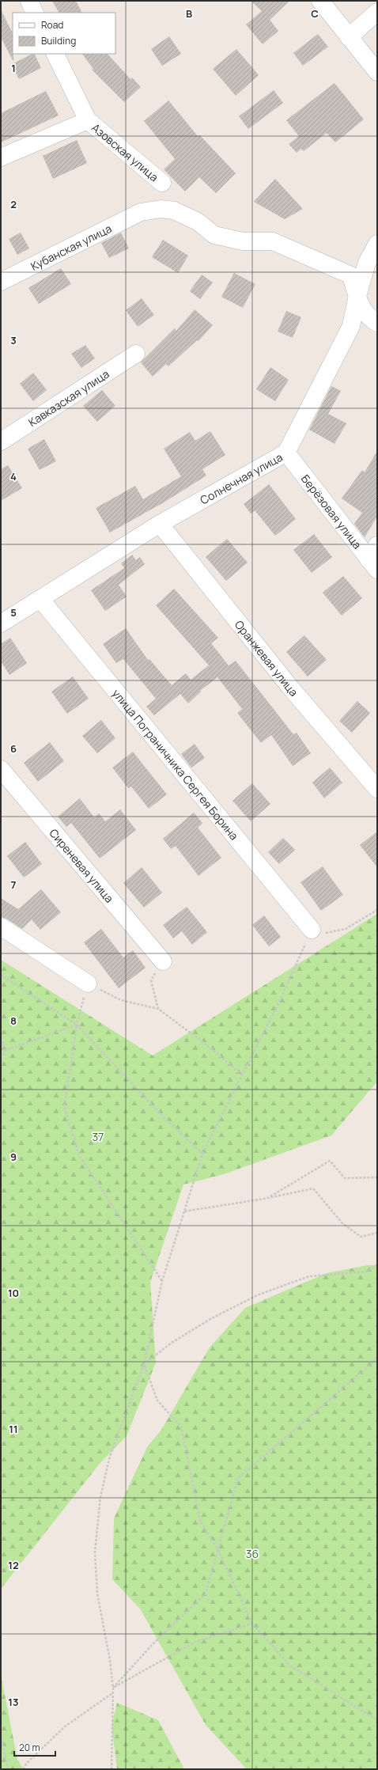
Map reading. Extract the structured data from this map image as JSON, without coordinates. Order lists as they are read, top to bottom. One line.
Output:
{"streets":{"street":["Азовская улица","Кубанская улица","Кавказская улица","Солнечная улица","Берёзовая улица","Оранжевая улица","улица Пограничника Сергея Борина","Сиреневая улица"]},"crossings":[["Кубанская улица","Солнечная улица"],["Солнечная улица","Берёзовая улица"],["Солнечная улица","Оранжевая улица"],["Солнечная улица","улица Пограничника Сергея Борина"]],"parks":["37","36"],"legend":["Road","Building"],"scale_bar":"20 m","grid":{"columns":["B","C"],"rows":["1","2","3","4","5","6","7","8","9","10","11","12","13"]}}
